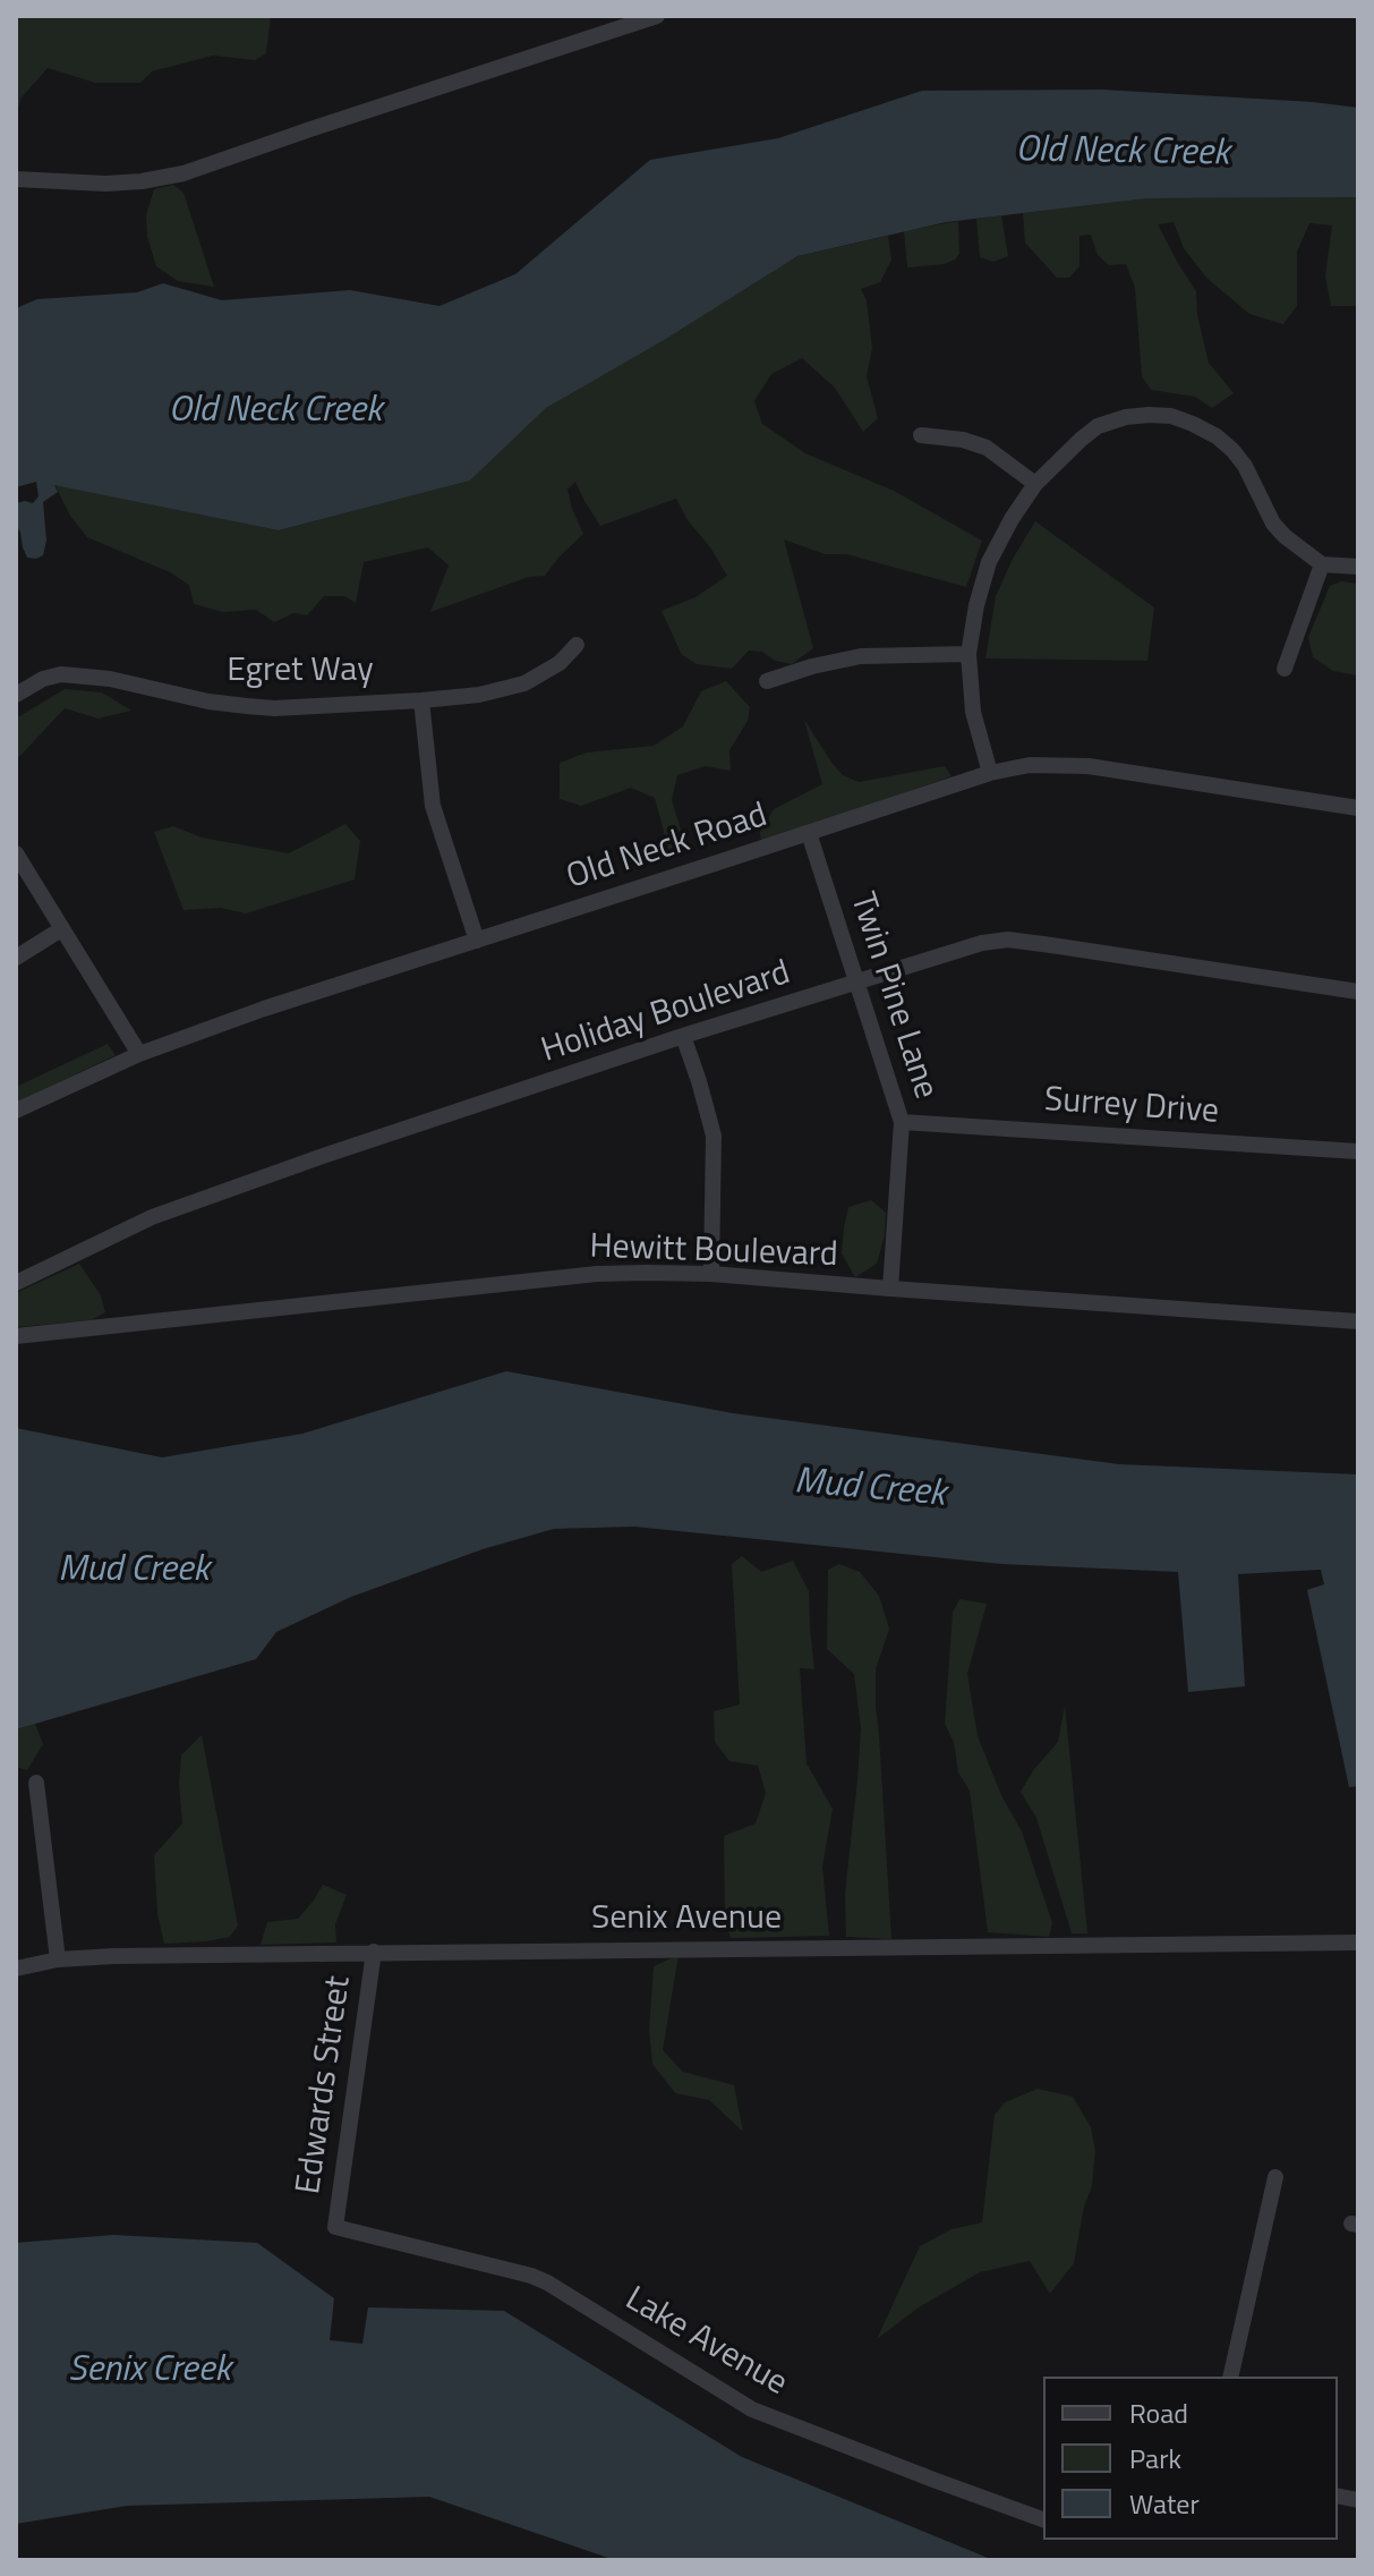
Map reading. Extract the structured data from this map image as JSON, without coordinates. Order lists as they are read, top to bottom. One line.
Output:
{"streets":{"street":["Egret Way","Old Neck Road","Twin Pine Lane","Holiday Boulevard","Surrey Drive","Hewitt Boulevard","Senix Avenue","Edwards Street","Lake Avenue"]},"crossings":[["Old Neck Road","Twin Pine Lane"],["Twin Pine Lane","Holiday Boulevard"],["Twin Pine Lane","Surrey Drive"],["Twin Pine Lane","Hewitt Boulevard"],["Senix Avenue","Edwards Street"],["Edwards Street","Lake Avenue"]],"water":["Old Neck Creek","Mud Creek","Senix Creek"],"legend":["Road","Park","Water"]}
